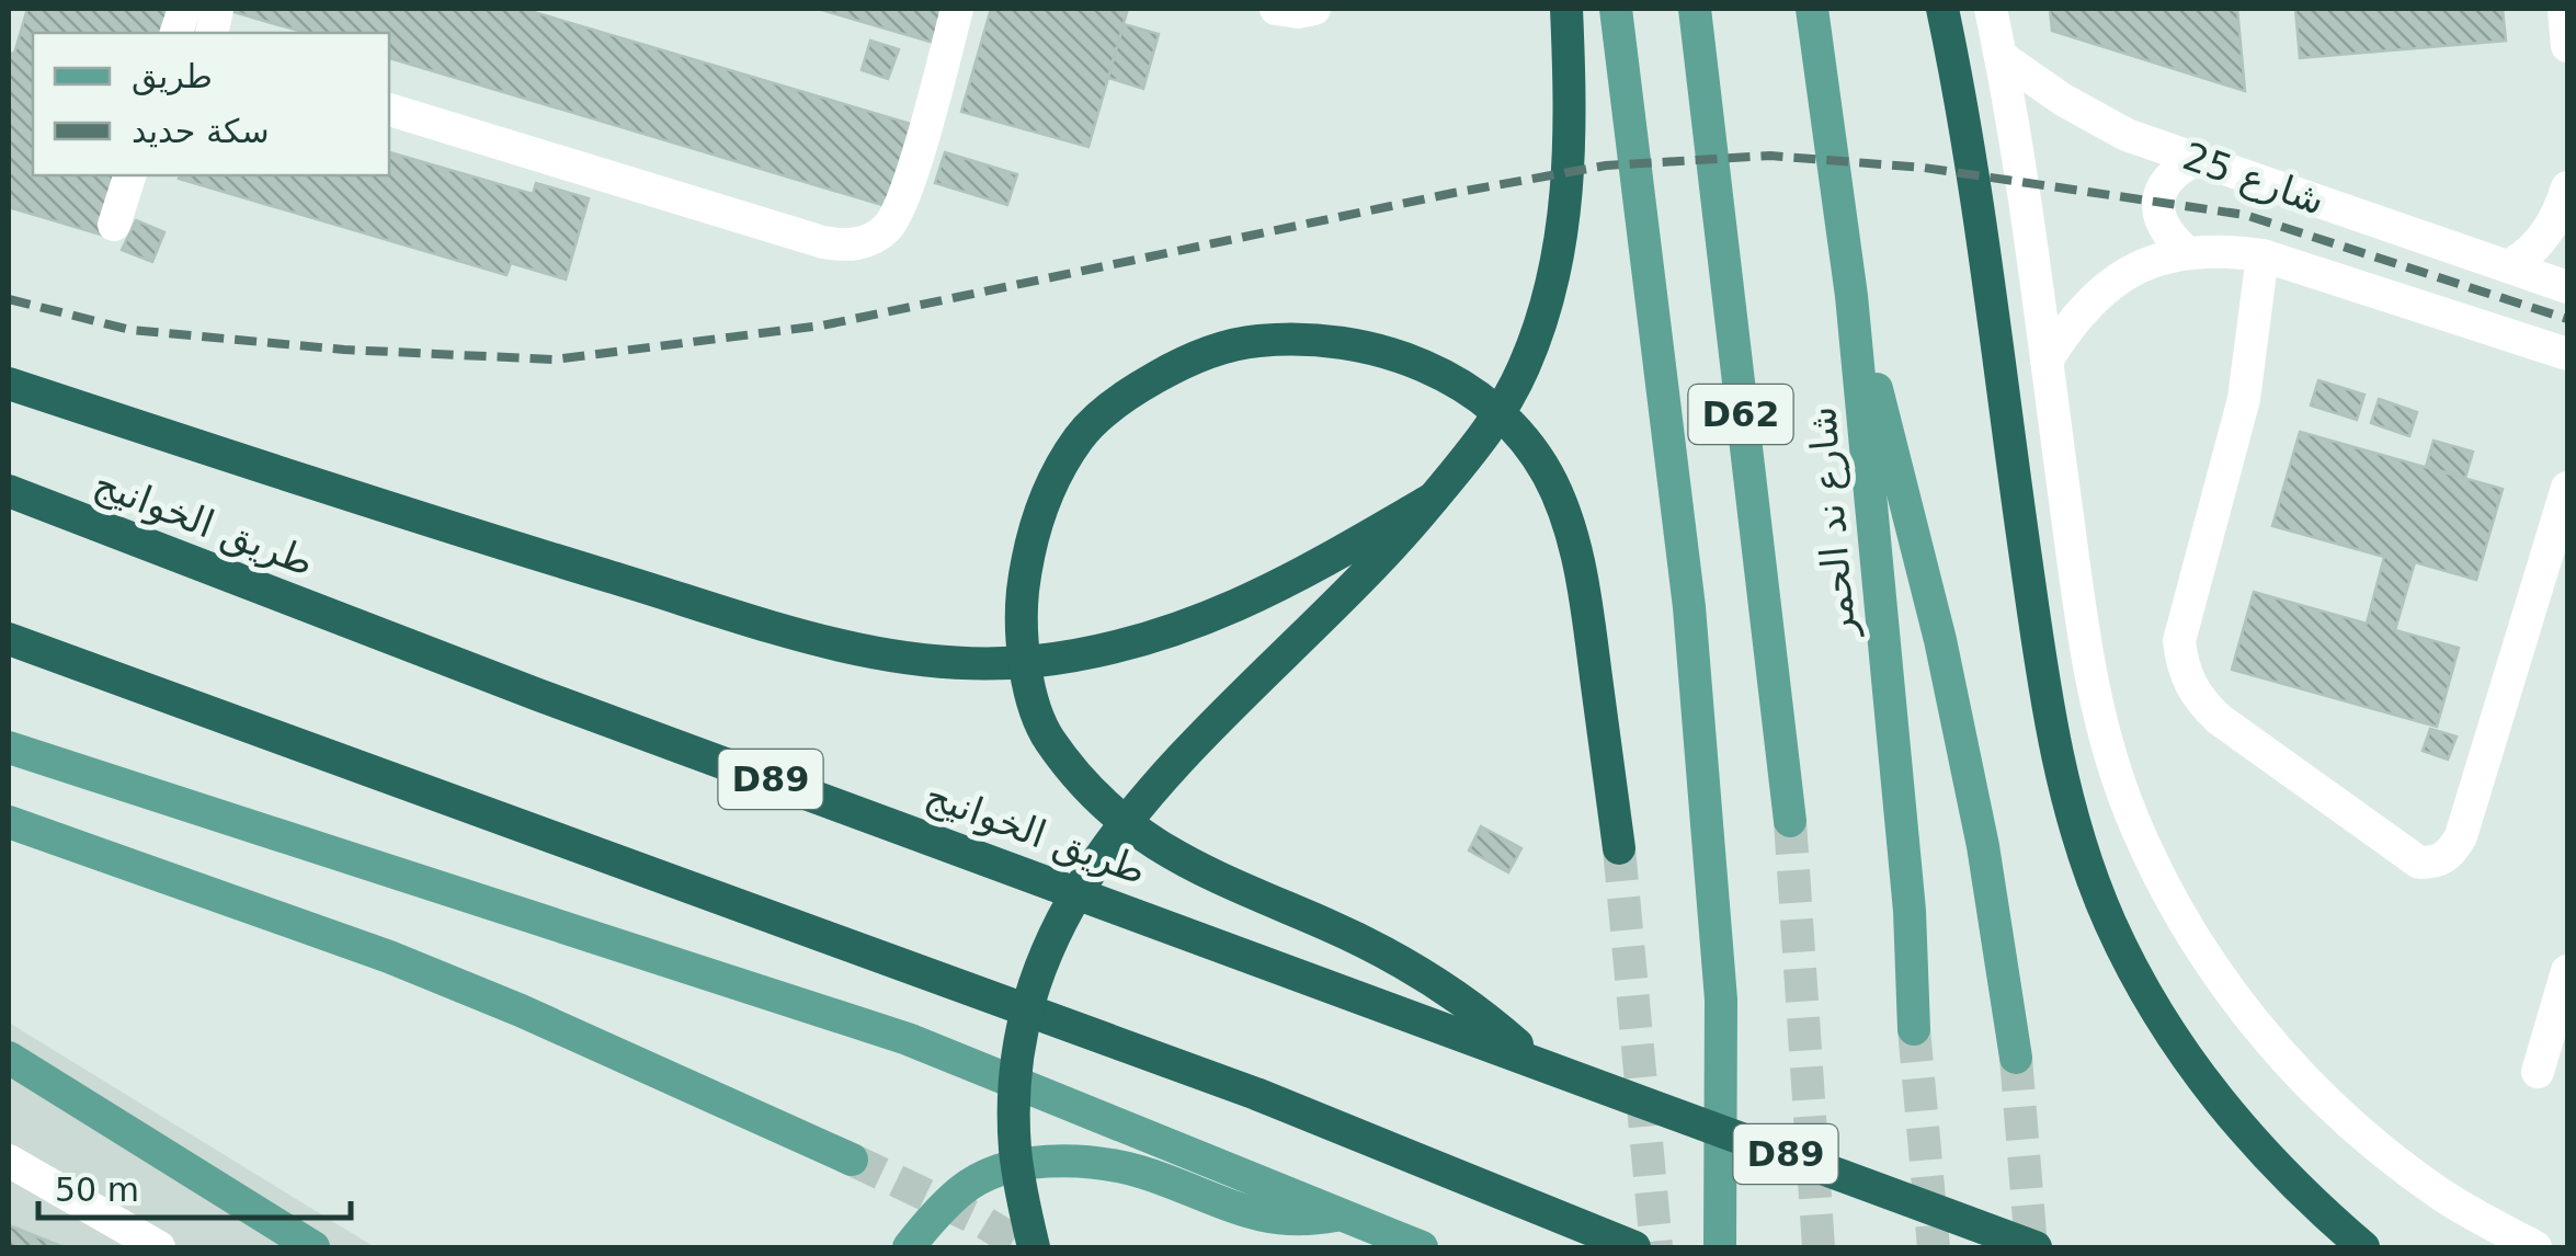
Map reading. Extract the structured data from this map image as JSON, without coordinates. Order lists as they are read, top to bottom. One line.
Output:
{"streets":{"highway":["طريق الخوانيج","D89"],"main road":["D62","شارع ند الحمر"],"street":["شارع 25"]},"legend":["طريق","سكة حديد"],"scale_bar":"50 m"}
